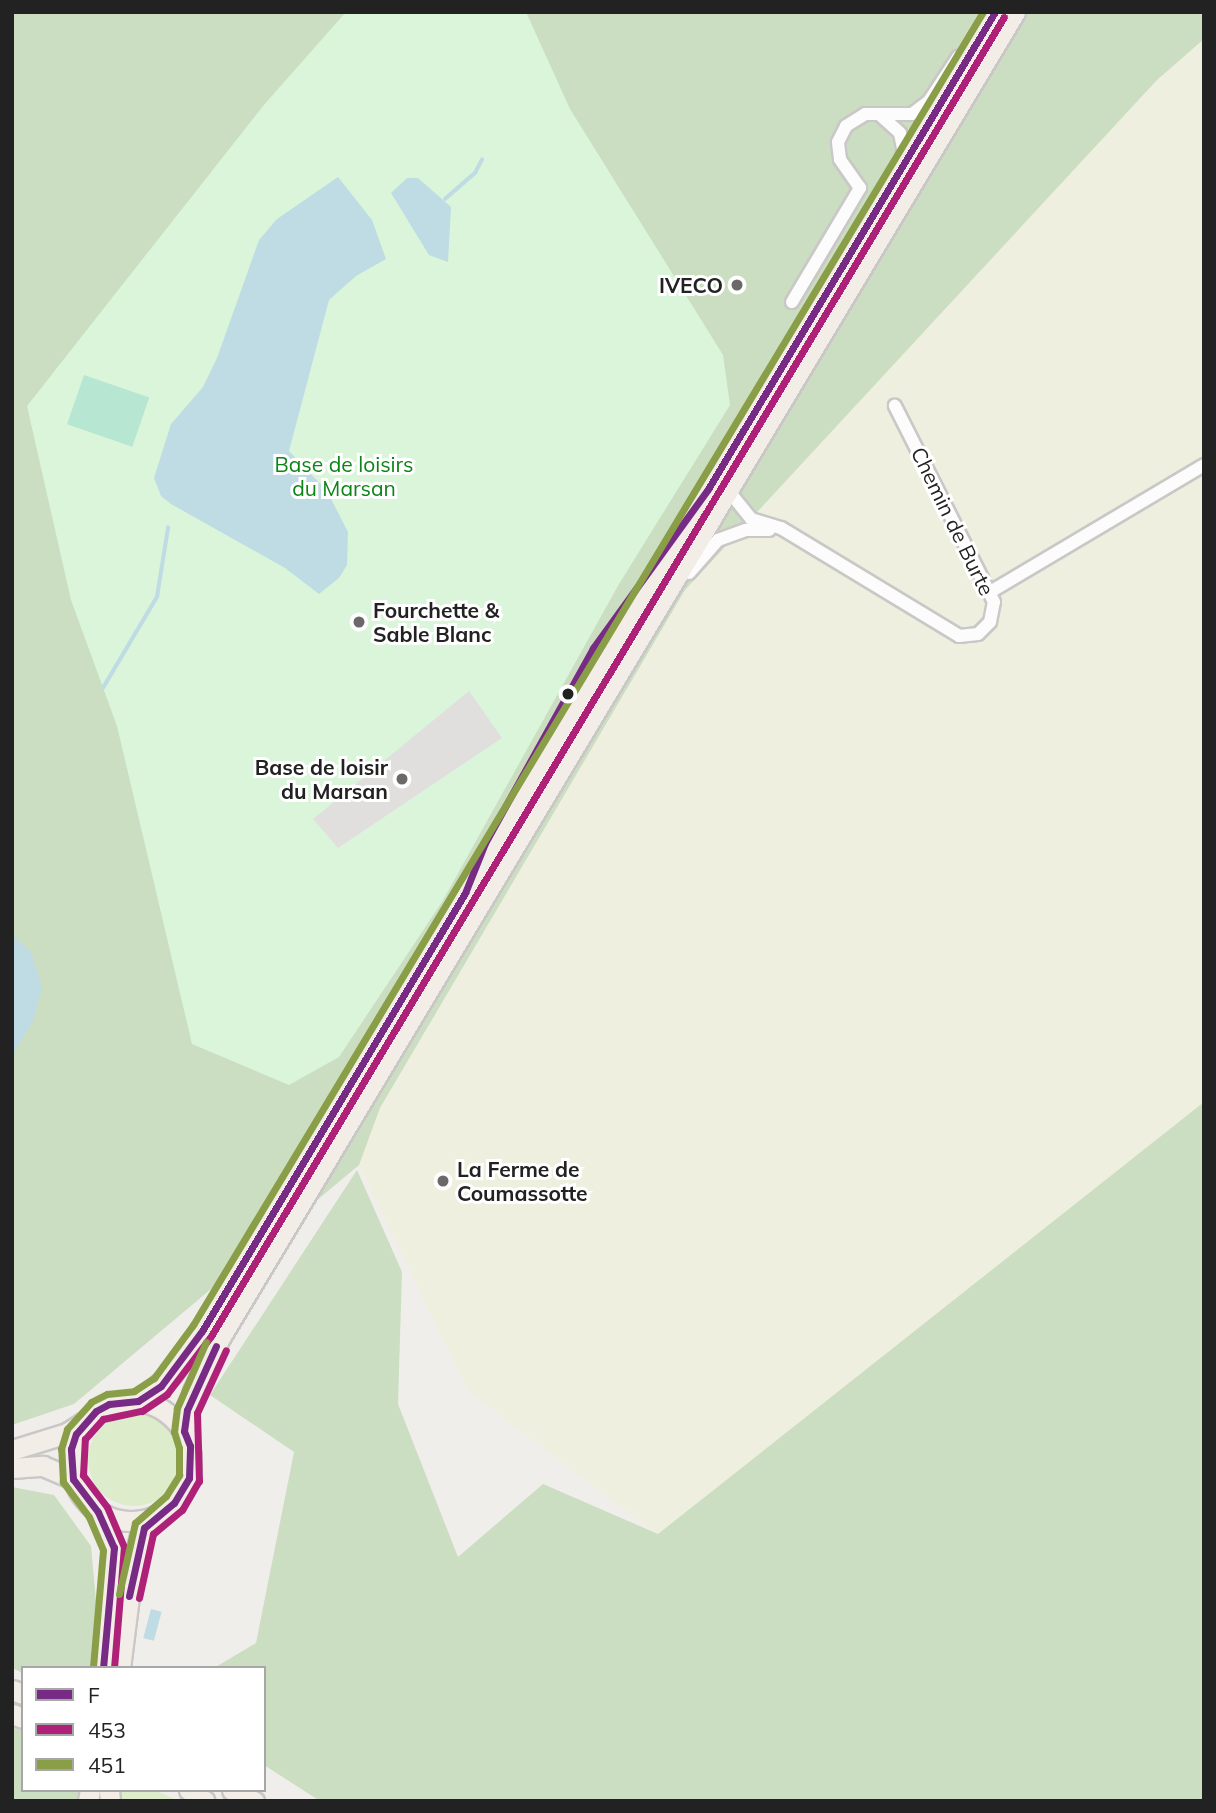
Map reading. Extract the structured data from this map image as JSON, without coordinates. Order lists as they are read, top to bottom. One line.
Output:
{"streets":{"street":["Chemin de Burte"]},"parks":["Base de loisirs du Marsan"],"places":["IVECO","Fourchette & Sable Blanc","Base de loisir du Marsan","La Ferme de Coumassotte"],"lines":["transit line F","transit line 451","transit line 453"],"legend":["F","453","451"]}
